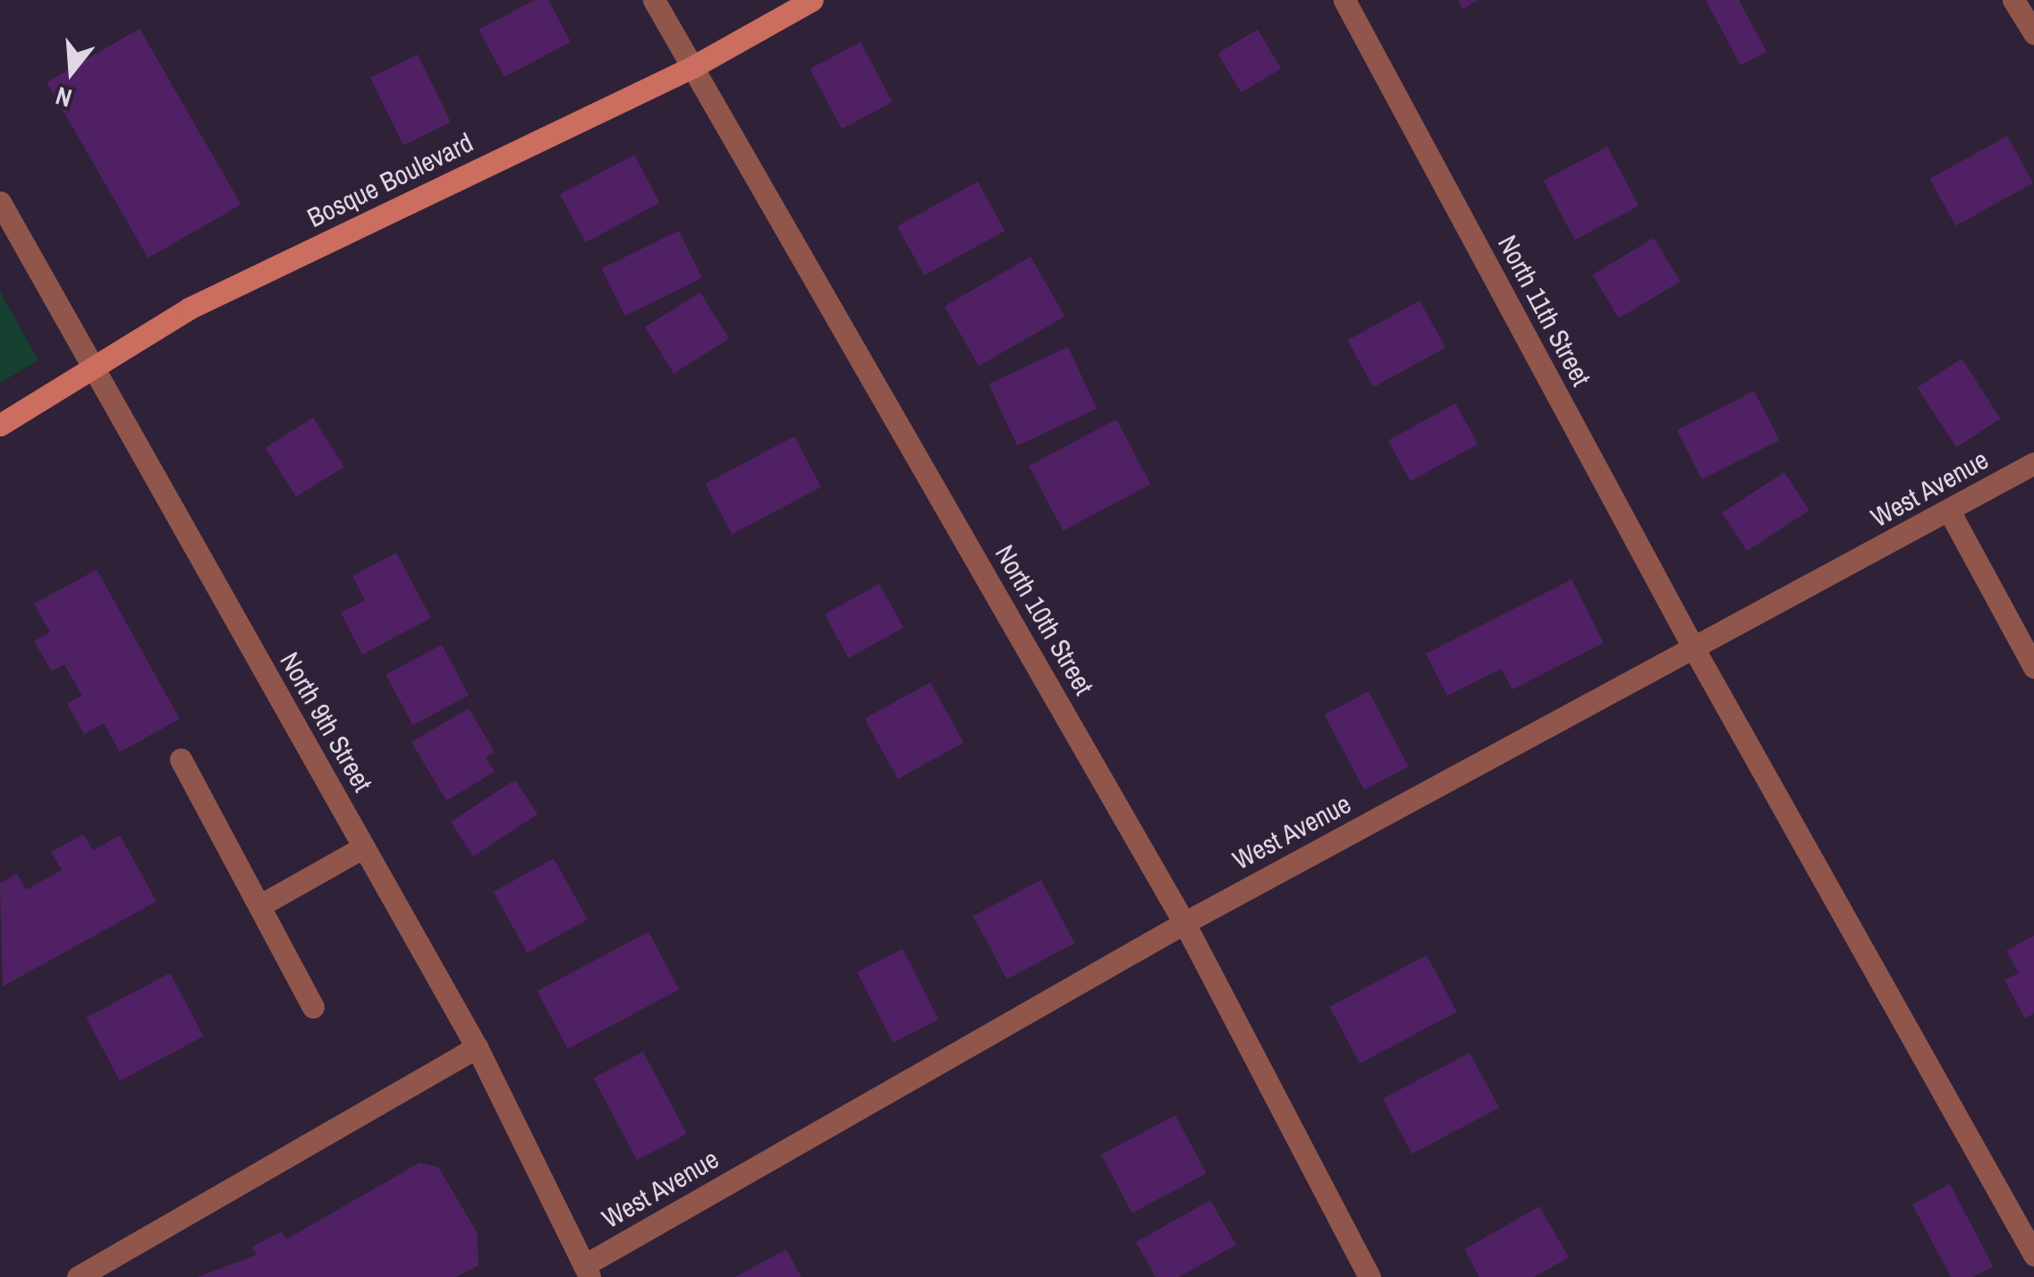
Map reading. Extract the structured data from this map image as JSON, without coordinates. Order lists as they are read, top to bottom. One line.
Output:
{"streets":{"main road":["Bosque Boulevard"],"street":["North 11th Street","West Avenue","North 10th Street","North 9th Street"]},"crossings":[["Bosque Boulevard","North 10th Street"],["Bosque Boulevard","North 9th Street"],["North 11th Street","West Avenue"],["West Avenue","North 10th Street"],["West Avenue","North 9th Street"]],"north":"bottom"}
